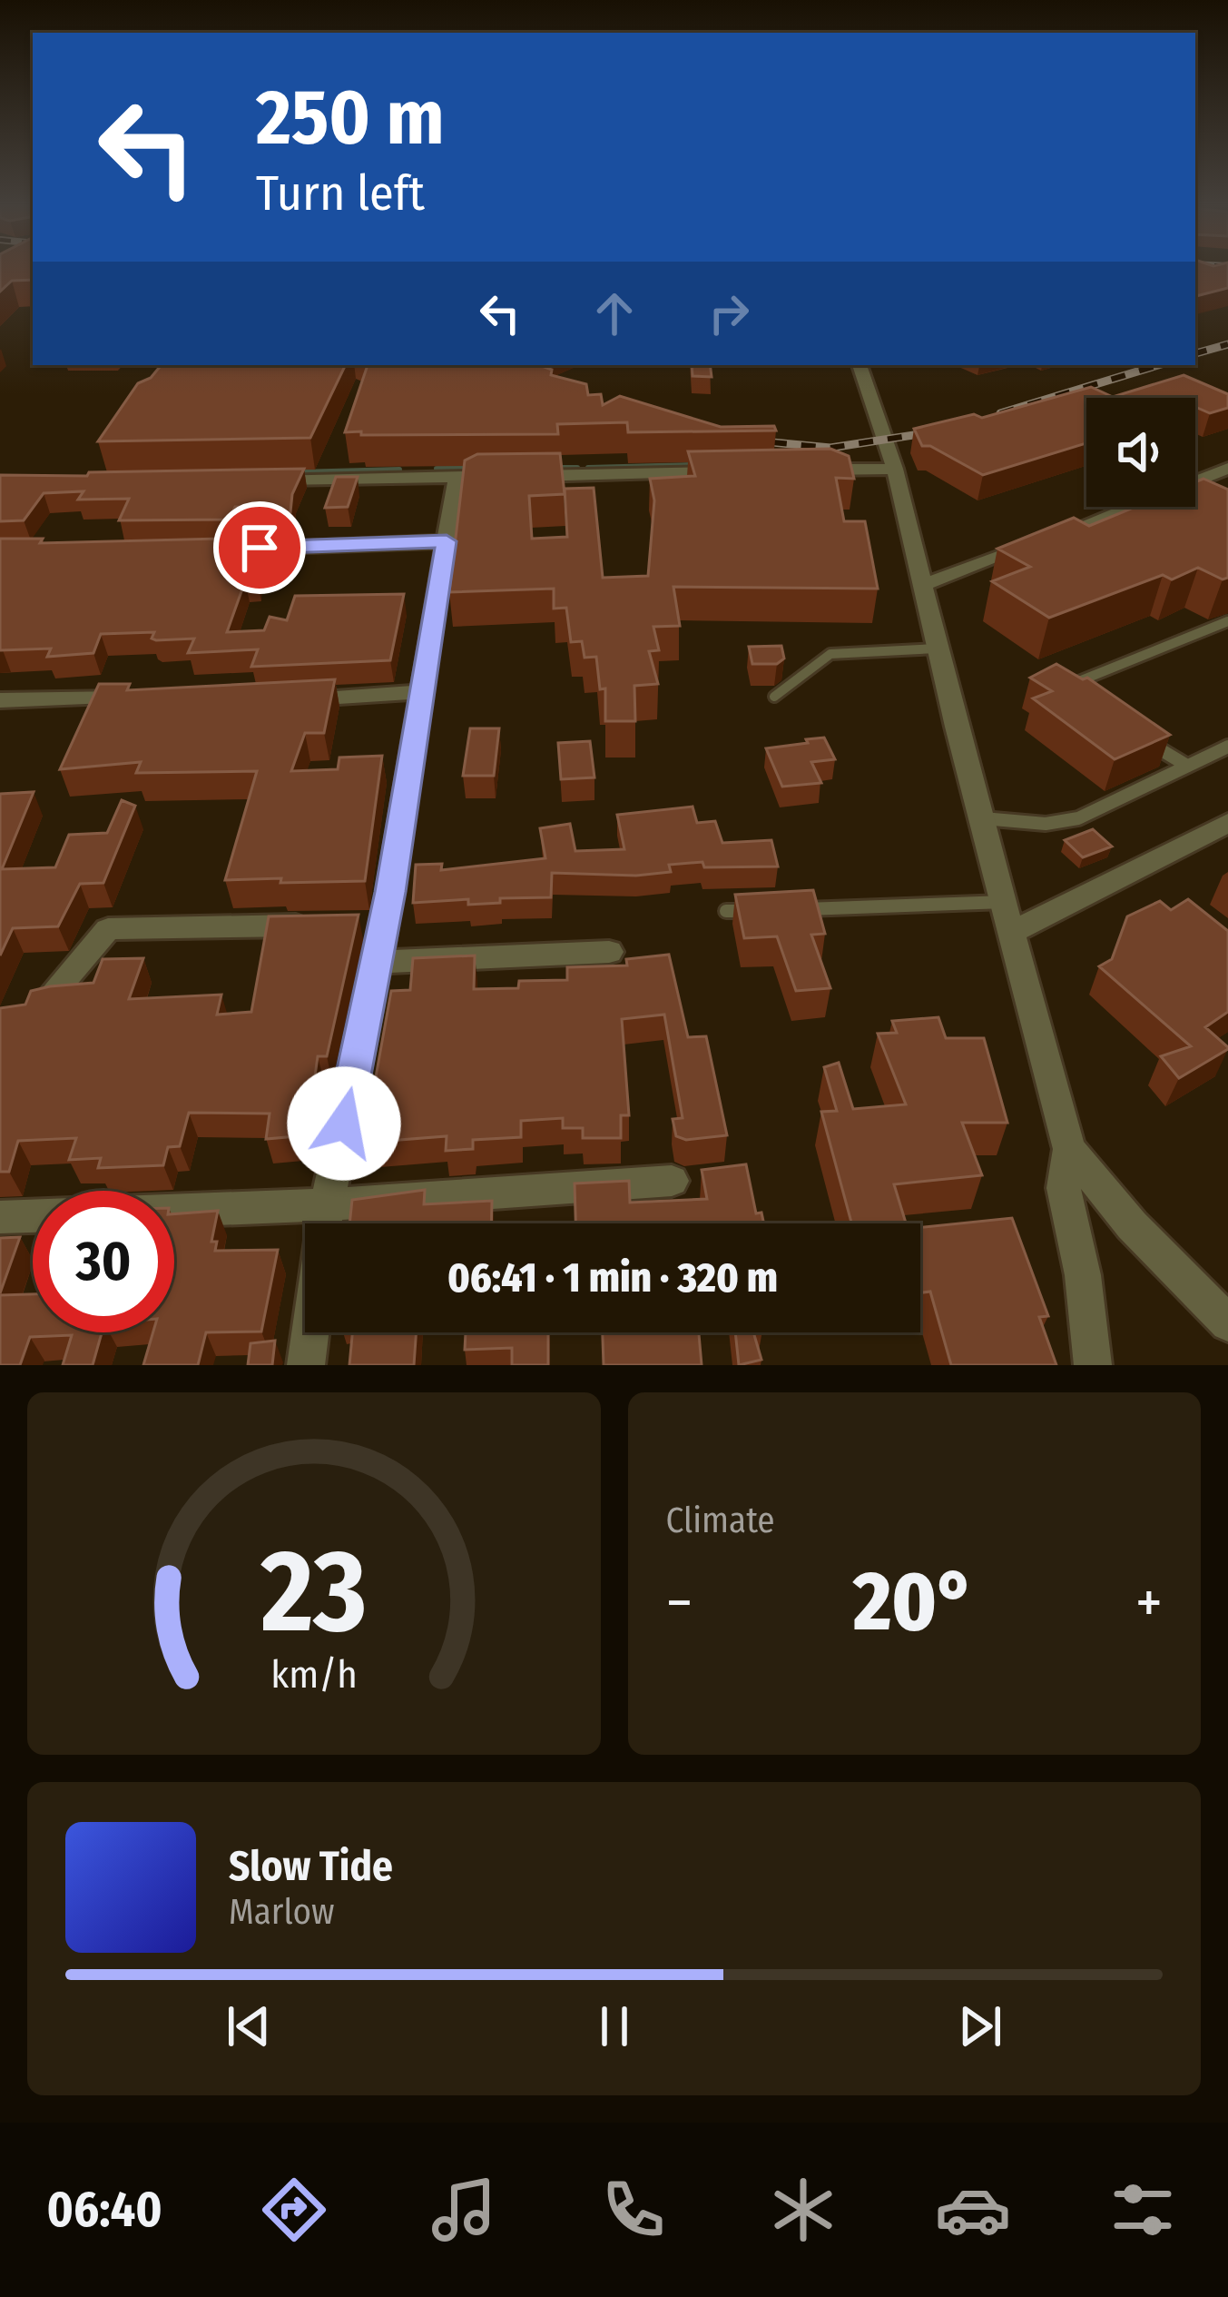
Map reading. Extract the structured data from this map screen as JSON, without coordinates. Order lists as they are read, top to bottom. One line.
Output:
{"page":{"turn":["250 m","Turn left"],"limit":"30","trip":"06:41 · 1 min · 320 m","tile":"Climate","heat":["−","20°","+"],"song":["Slow Tide","Marlow"],"tabs":"06:40","gauge":["23","km/h"]}}
